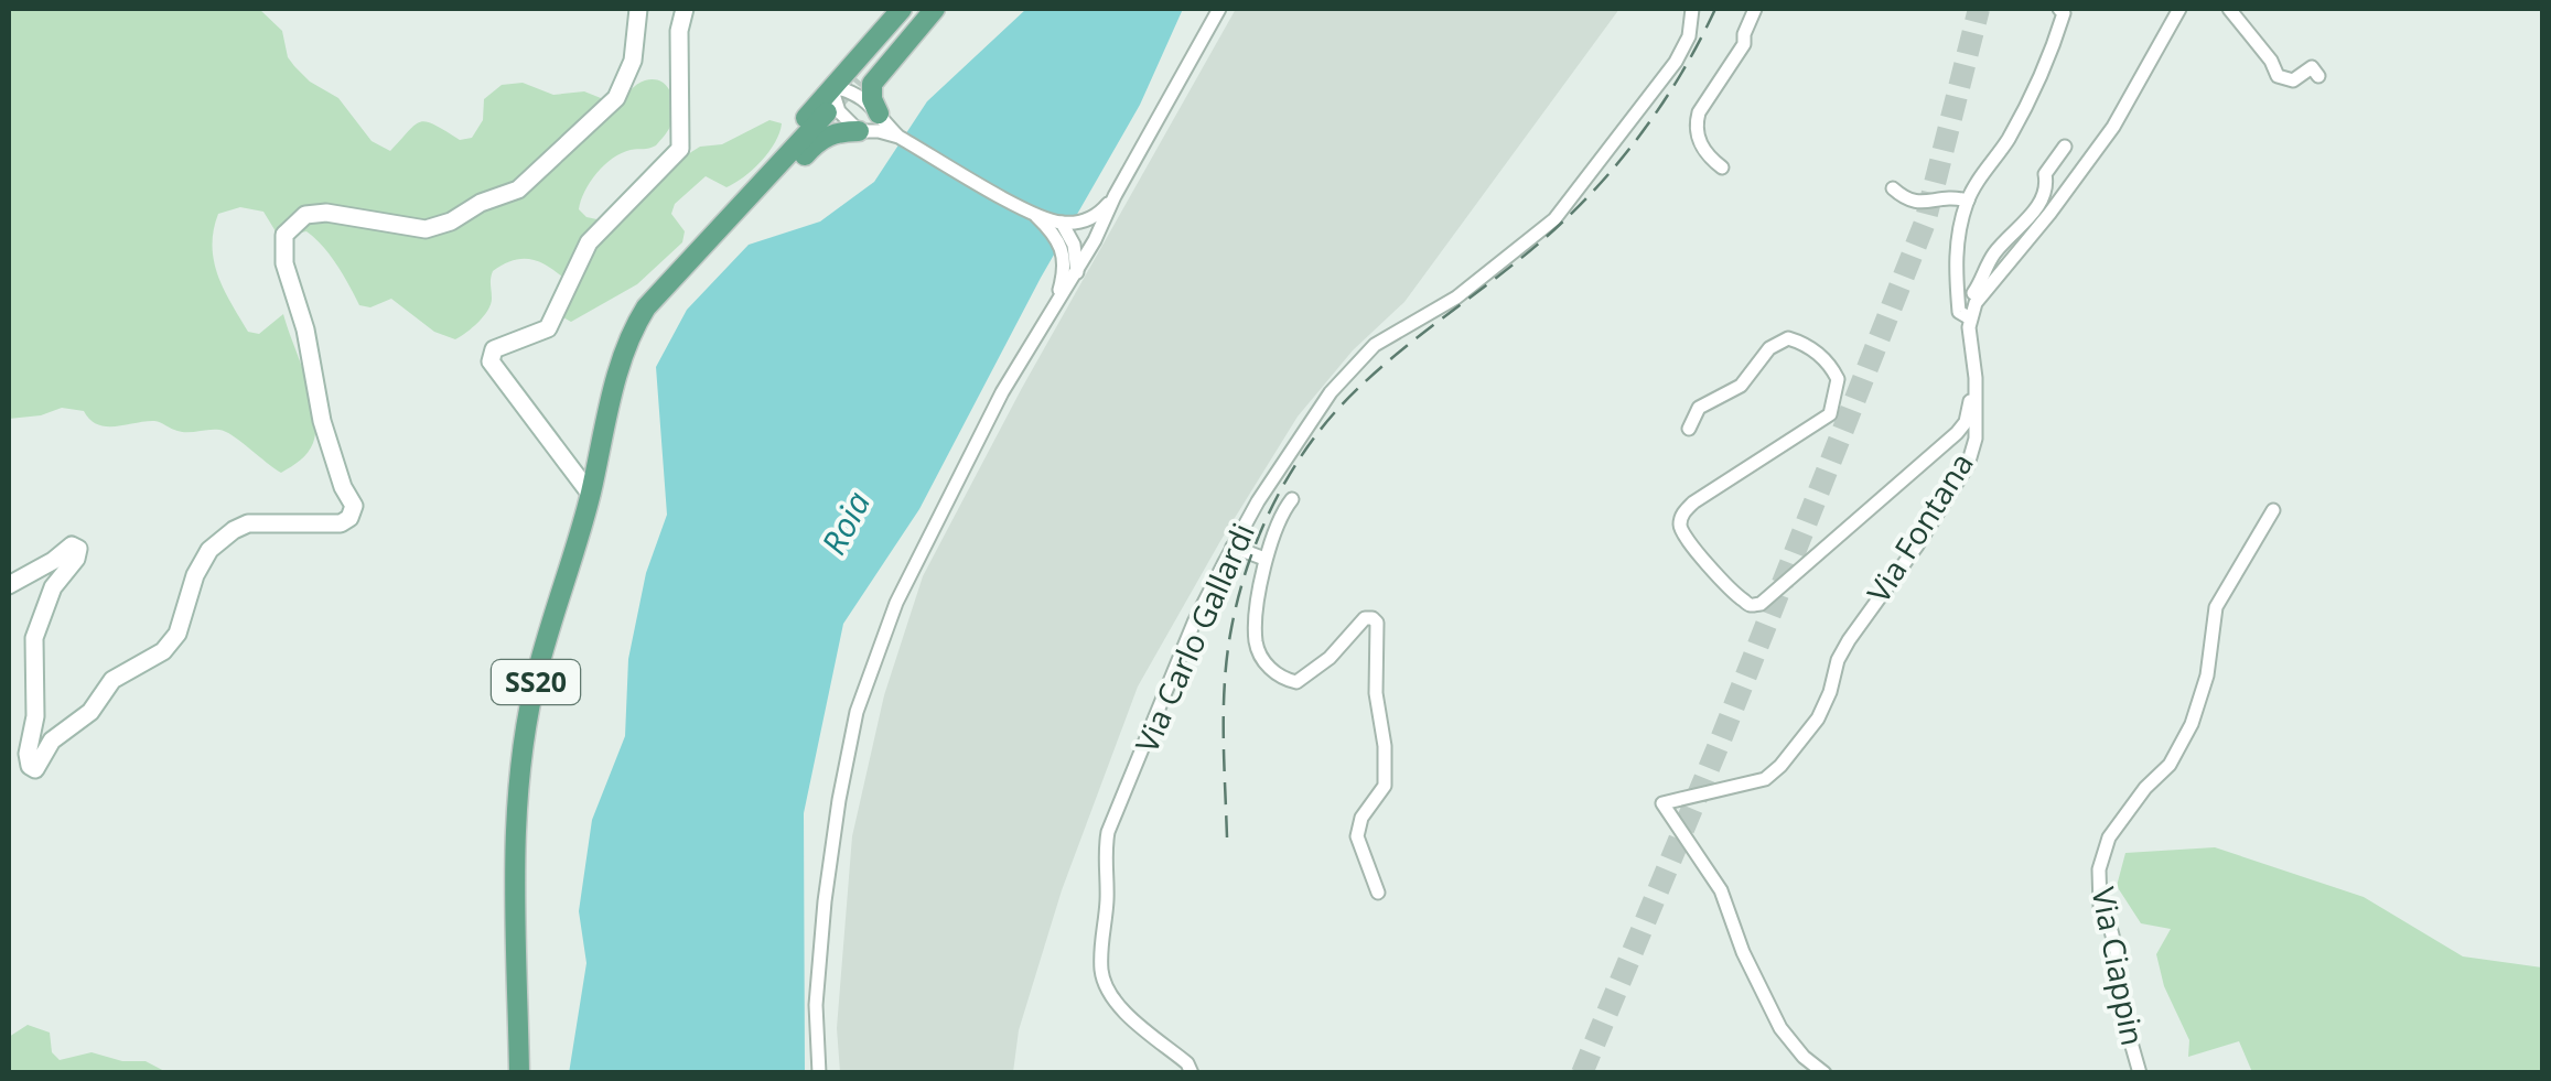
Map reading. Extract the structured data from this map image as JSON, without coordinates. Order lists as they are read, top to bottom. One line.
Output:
{"streets":{"main road":["SS20"],"street":["Via Fontana","Via Carlo Gallardi","Via Ciappin"]},"water":["Roia"]}
